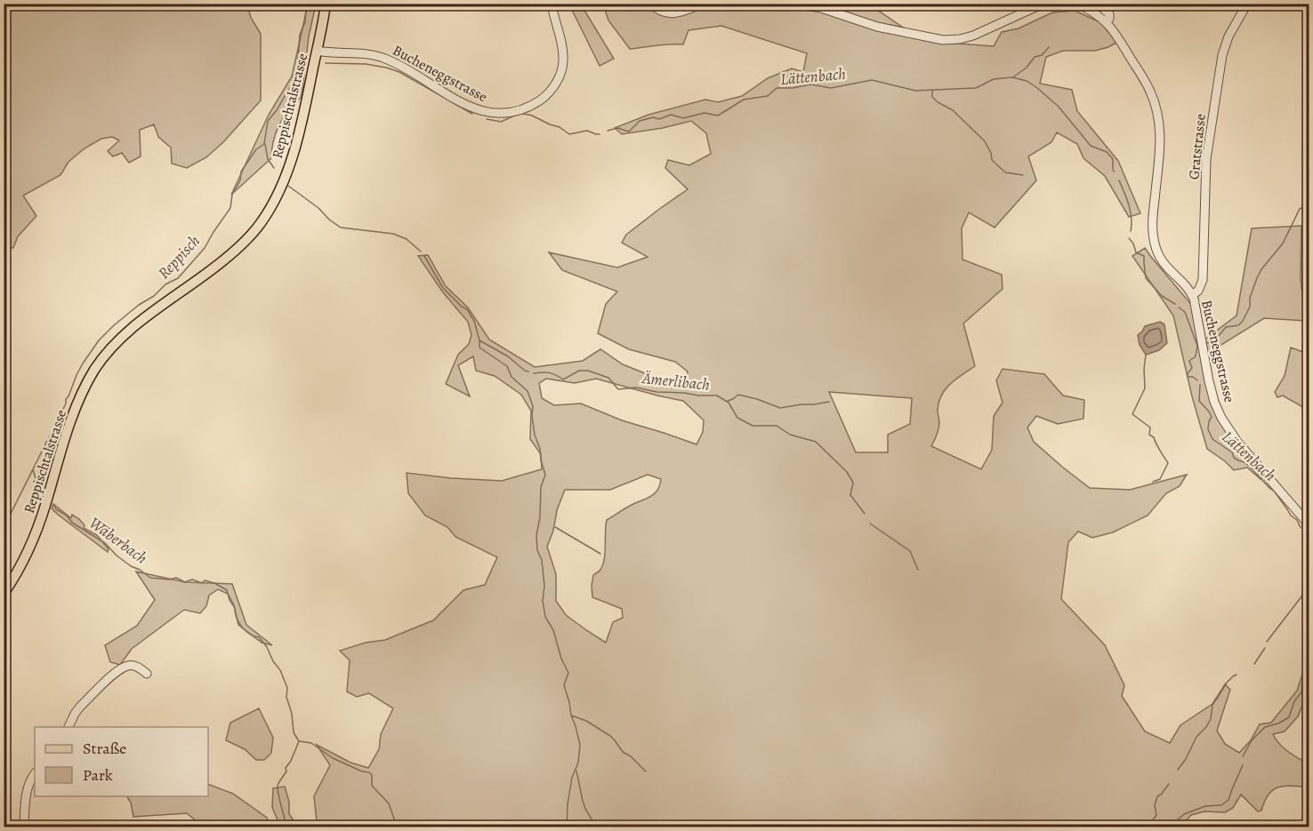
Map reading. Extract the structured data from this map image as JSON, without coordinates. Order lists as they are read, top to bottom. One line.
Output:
{"streets":{"main road":["Reppischtalstrasse"],"street":["Bucheneggstrasse","Gratstrasse"]},"crossings":[["Bucheneggstrasse","Reppischtalstrasse"],["Bucheneggstrasse","Gratstrasse"]],"water":["Lättenbach","Reppisch","Ämerlibach","Wäberbach"],"legend":["Straße","Park"]}
